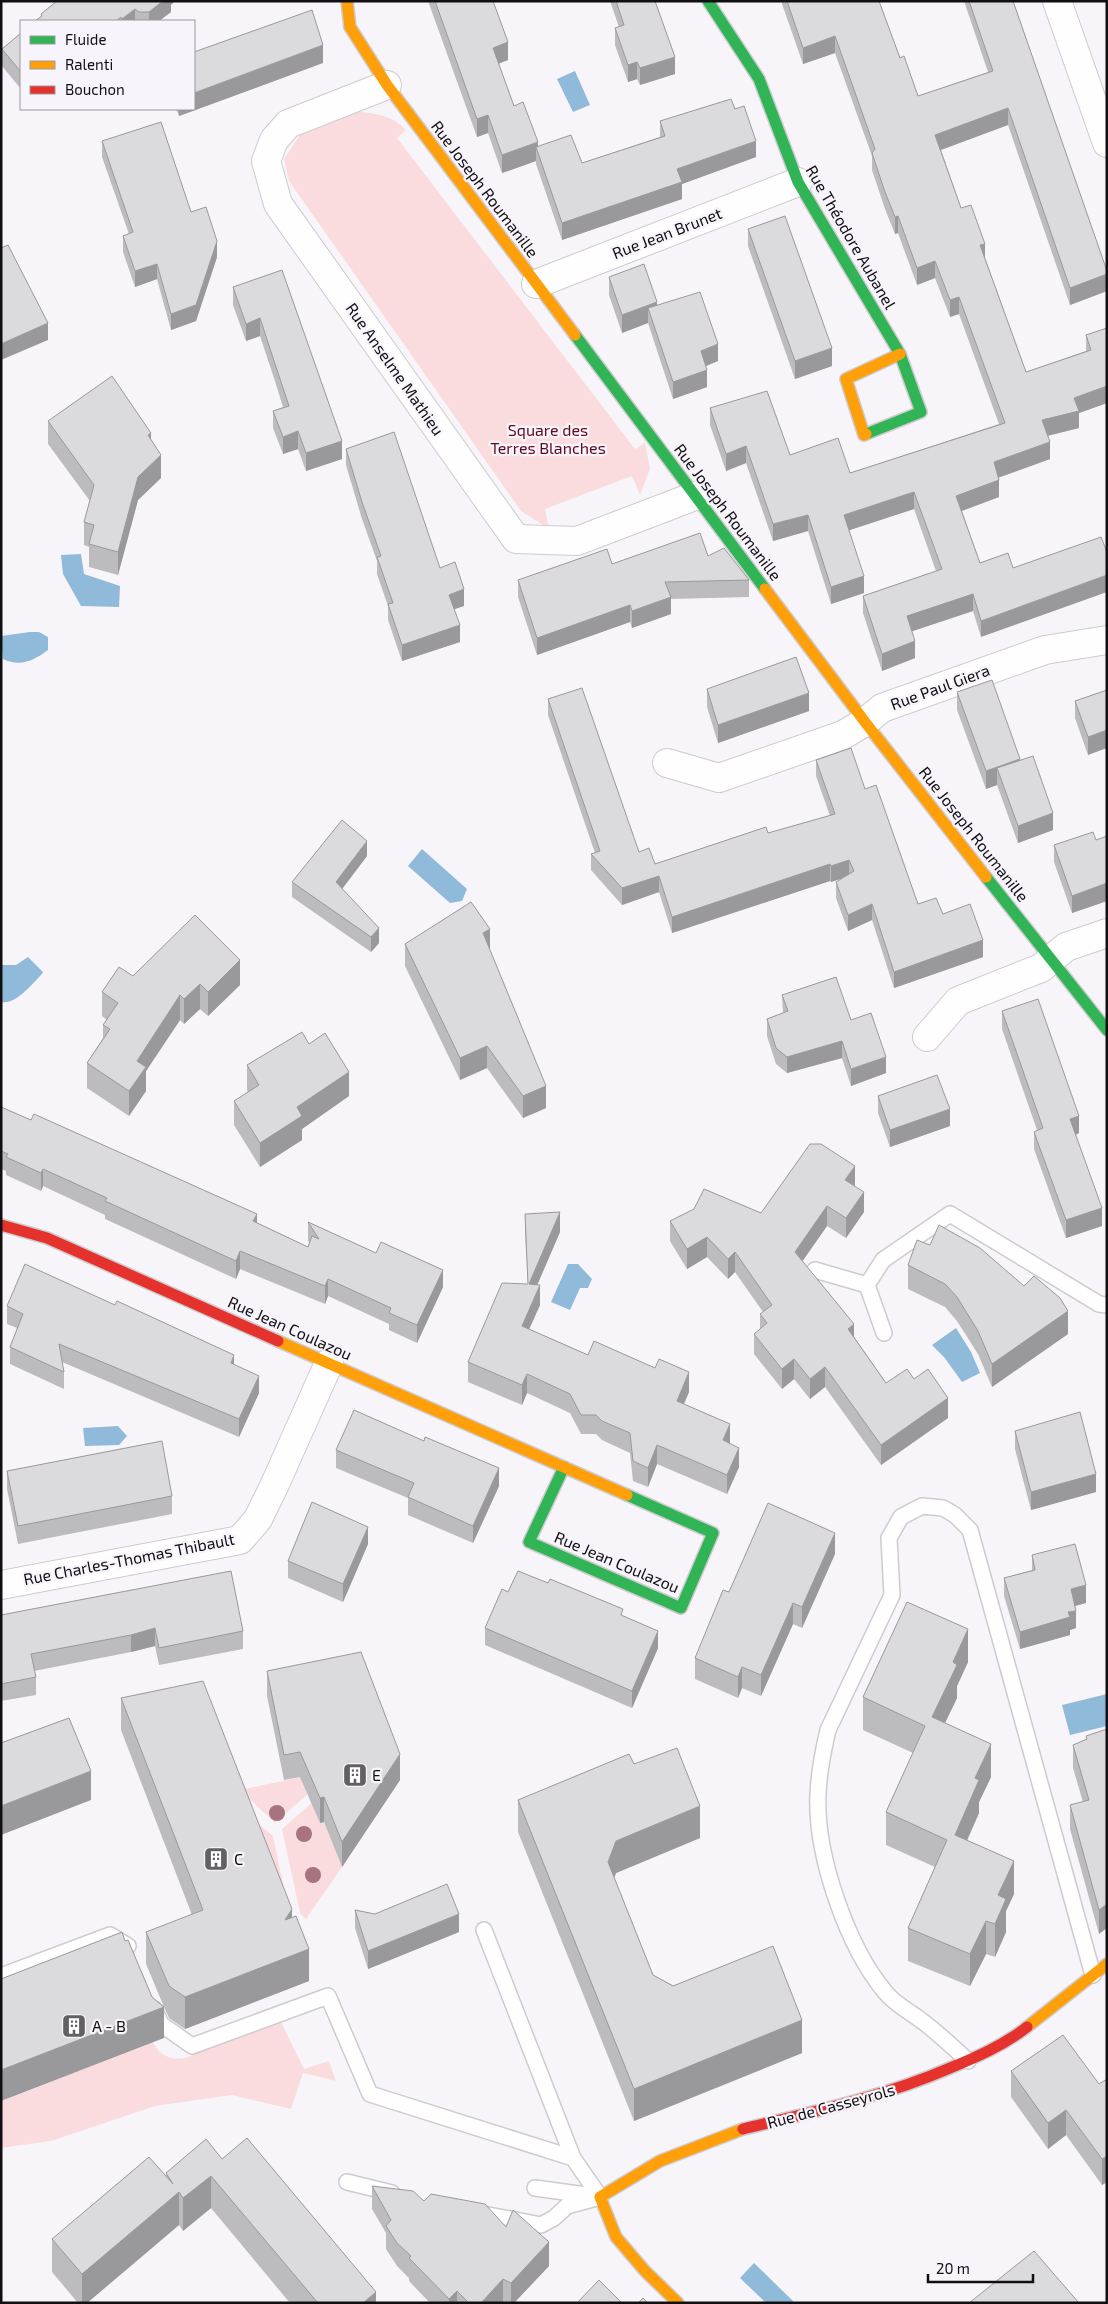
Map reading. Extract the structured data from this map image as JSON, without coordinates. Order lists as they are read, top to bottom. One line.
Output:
{"streets":{"street":["Rue Joseph Roumanille","Rue Jean Brunet","Rue Théodore Aubanel","Rue Anselme Mathieu","Rue Paul Giera","Rue Jean Coulazou","Rue Charles-Thomas Thibault","Rue de Casseyrols"]},"crossings":[["Rue Joseph Roumanille","Rue Jean Brunet"],["Rue Joseph Roumanille","Rue Anselme Mathieu"],["Rue Joseph Roumanille","Rue Paul Giera"],["Rue Jean Brunet","Rue Théodore Aubanel"],["Rue Jean Coulazou","Rue Charles-Thomas Thibault"]],"parks":["Square des Terres Blanches"],"places":{"building":["E","C","A - B"]},"legend":["Fluide","Ralenti","Bouchon"],"scale_bar":"20 m"}
